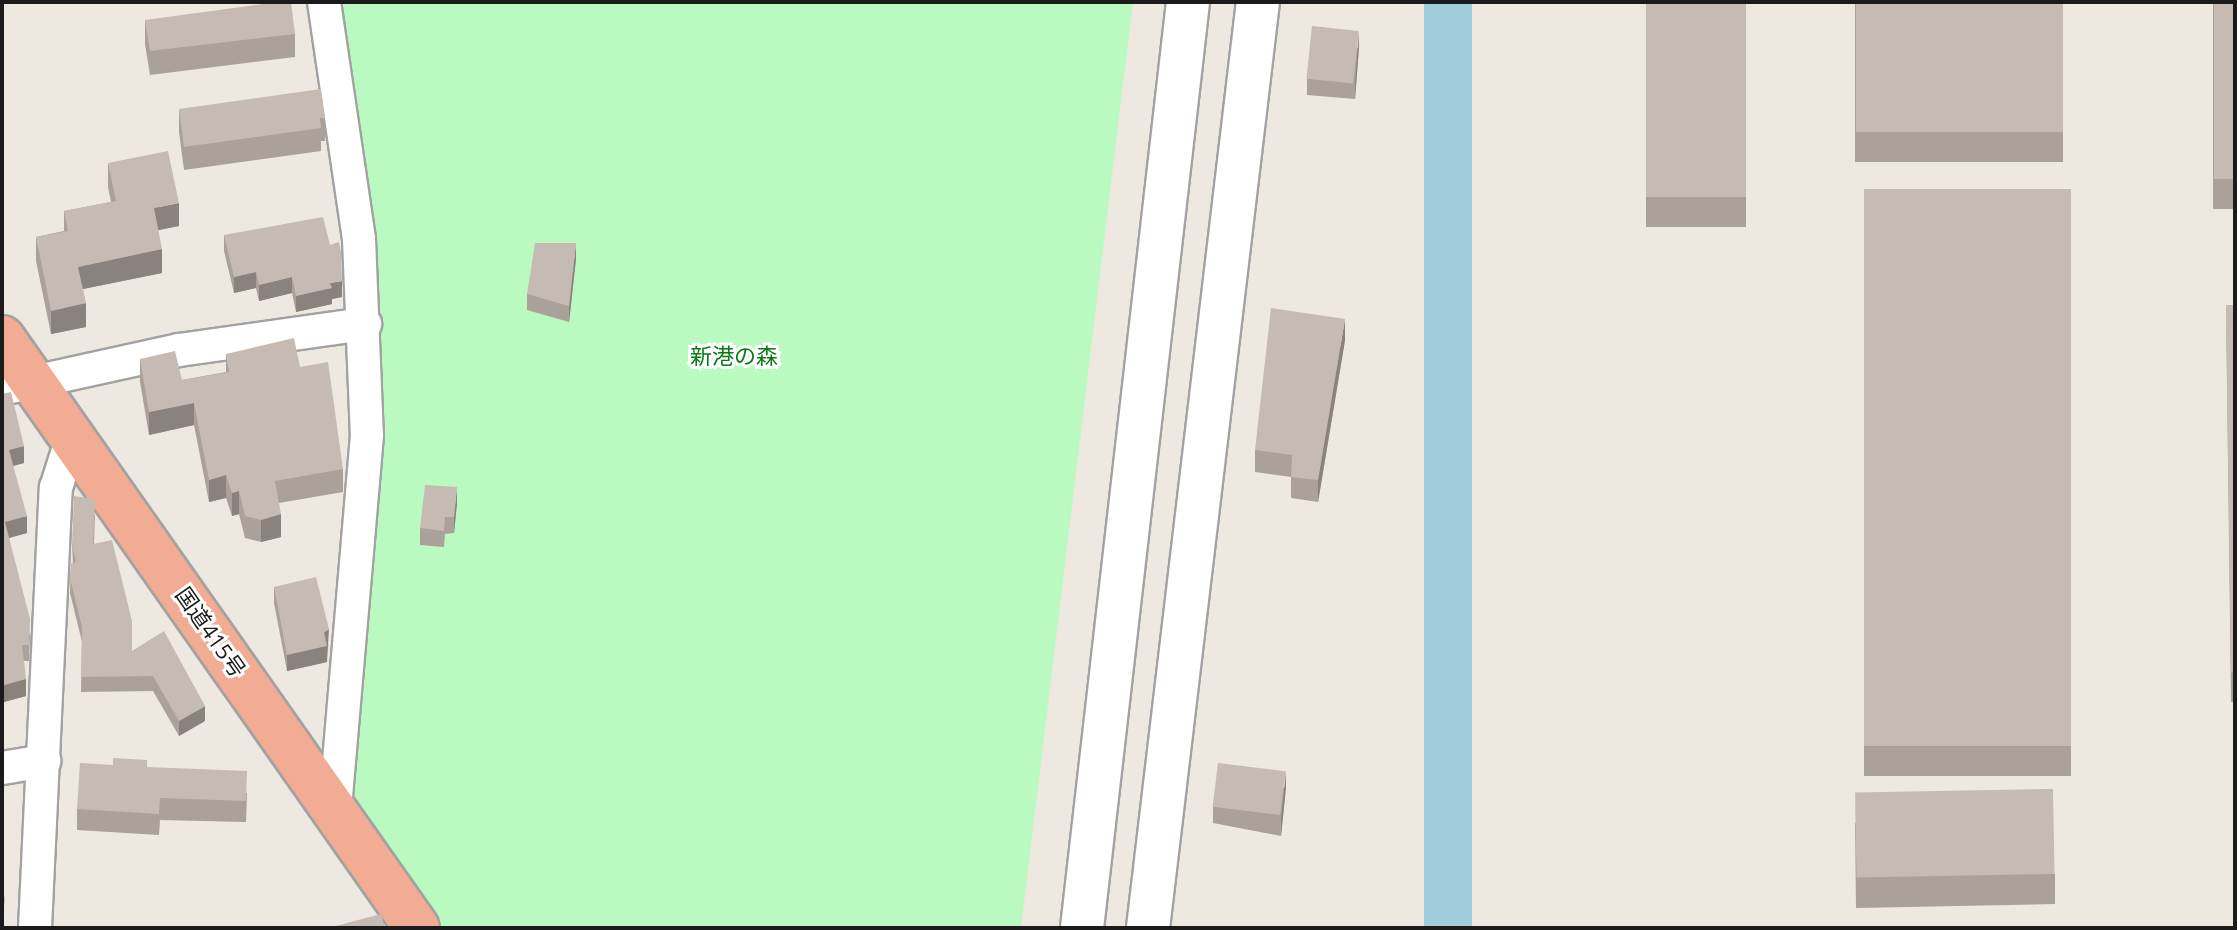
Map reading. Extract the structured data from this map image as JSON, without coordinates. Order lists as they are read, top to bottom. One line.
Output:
{"streets":{"highway":["国道415号"]},"parks":["新港の森"]}
